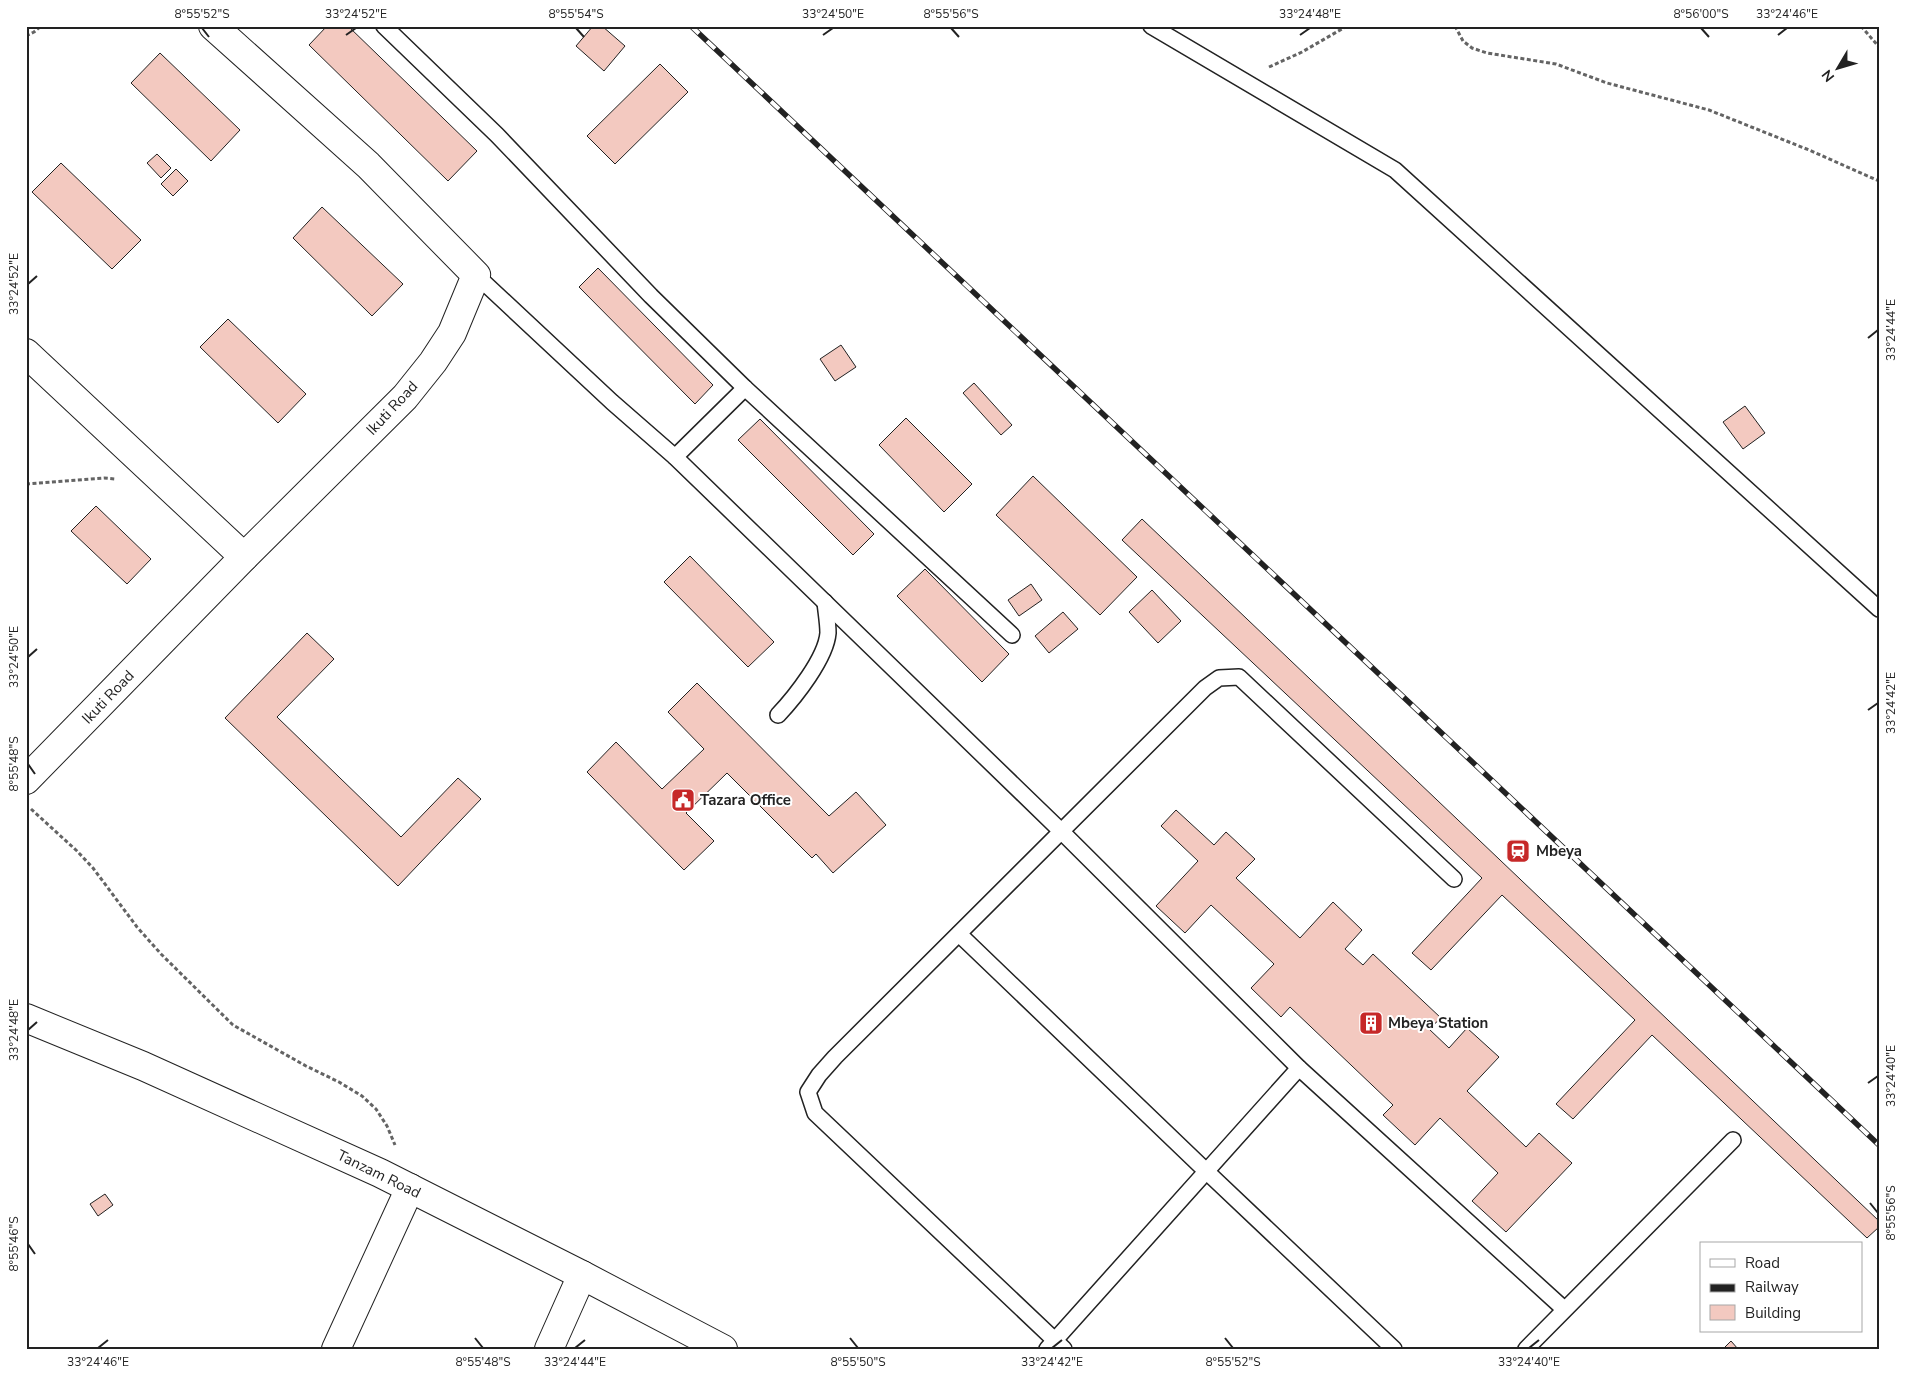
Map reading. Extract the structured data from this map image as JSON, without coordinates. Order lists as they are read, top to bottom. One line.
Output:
{"streets":{"main road":["Ikuti Road","Tanzam Road"]},"places":{"public building":["Tazara Office"],"station":["Mbeya"],"building":["Mbeya Station"]},"legend":["Road","Railway","Building"],"north":"bottom left","coordinates":["8°55'52\"S","33°24'52\"E","8°55'54\"S","33°24'50\"E","8°55'56\"S","33°24'48\"E","8°56'00\"S","33°24'46\"E","33°24'44\"E","33°24'42\"E","8°55'48\"S","33°24'40\"E","8°55'46\"S","8°55'50\"S"]}
